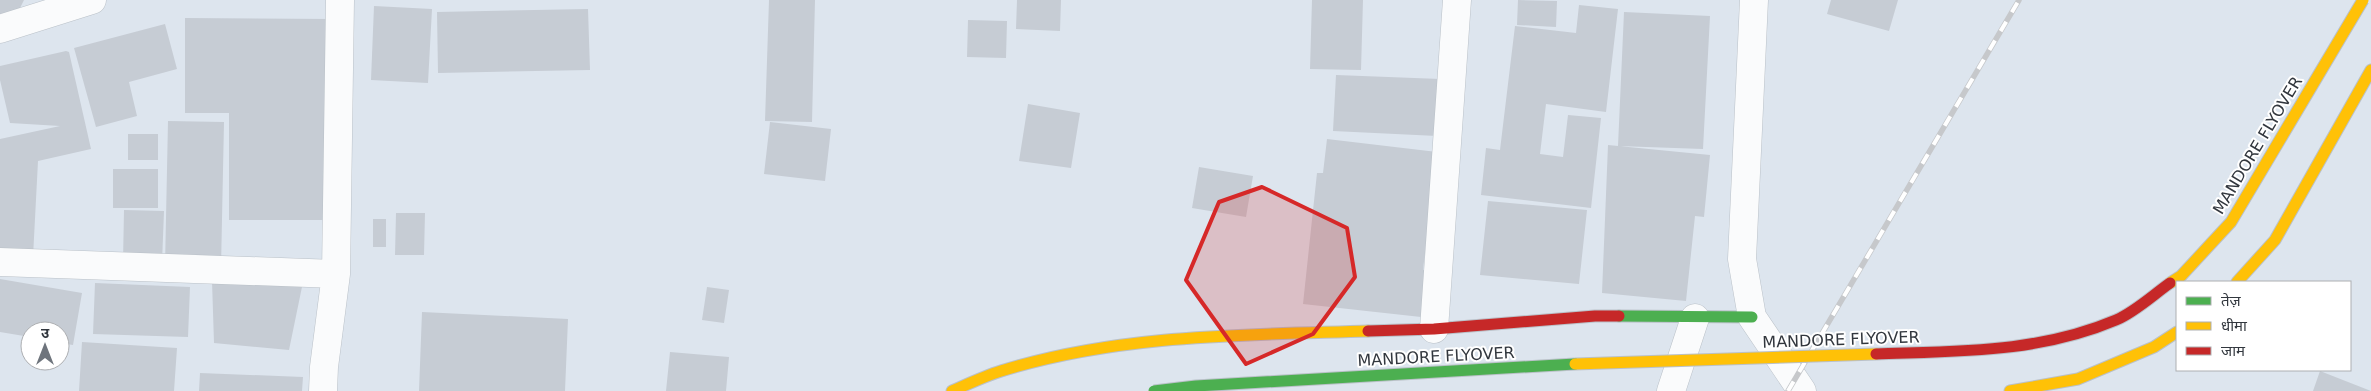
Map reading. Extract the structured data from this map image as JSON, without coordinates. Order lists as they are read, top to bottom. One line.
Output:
{"streets":{"main road":["MANDORE FLYOVER"]},"legend":["तेज़","धीमा","जाम"],"north":"top"}
